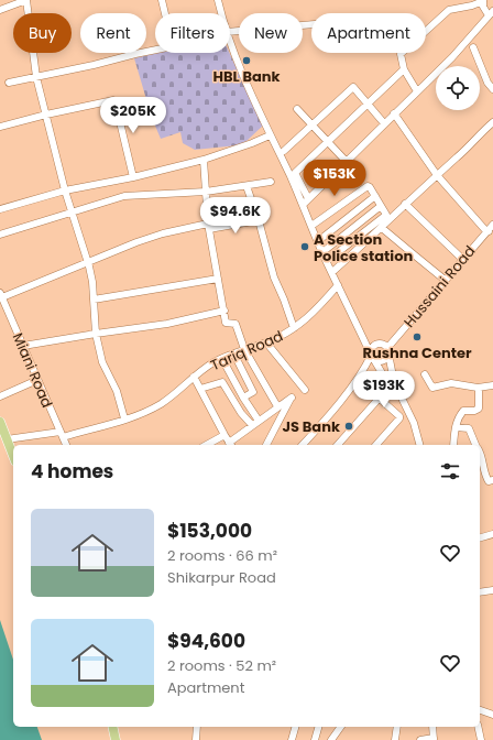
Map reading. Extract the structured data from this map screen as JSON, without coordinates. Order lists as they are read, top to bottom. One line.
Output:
{"streets":{"street":["Hussaini Road","Tariq Road","Miani Road"]},"crossings":[["Tariq Road","Miani Road"]],"places":["HBL Bank","A Section Police station","Rushna Center","JS Bank"],"page":{"chip":["Buy","Rent","Filters","New","Apartment"],"price":["$205K","$153K","$94.6K","$193K"],"heading":"4 homes","list":[{"name":"$153,000","note":"2 rooms · 66 m² · Shikarpur Road"},{"name":"$94,600","note":"2 rooms · 52 m² · Apartment"}]}}
